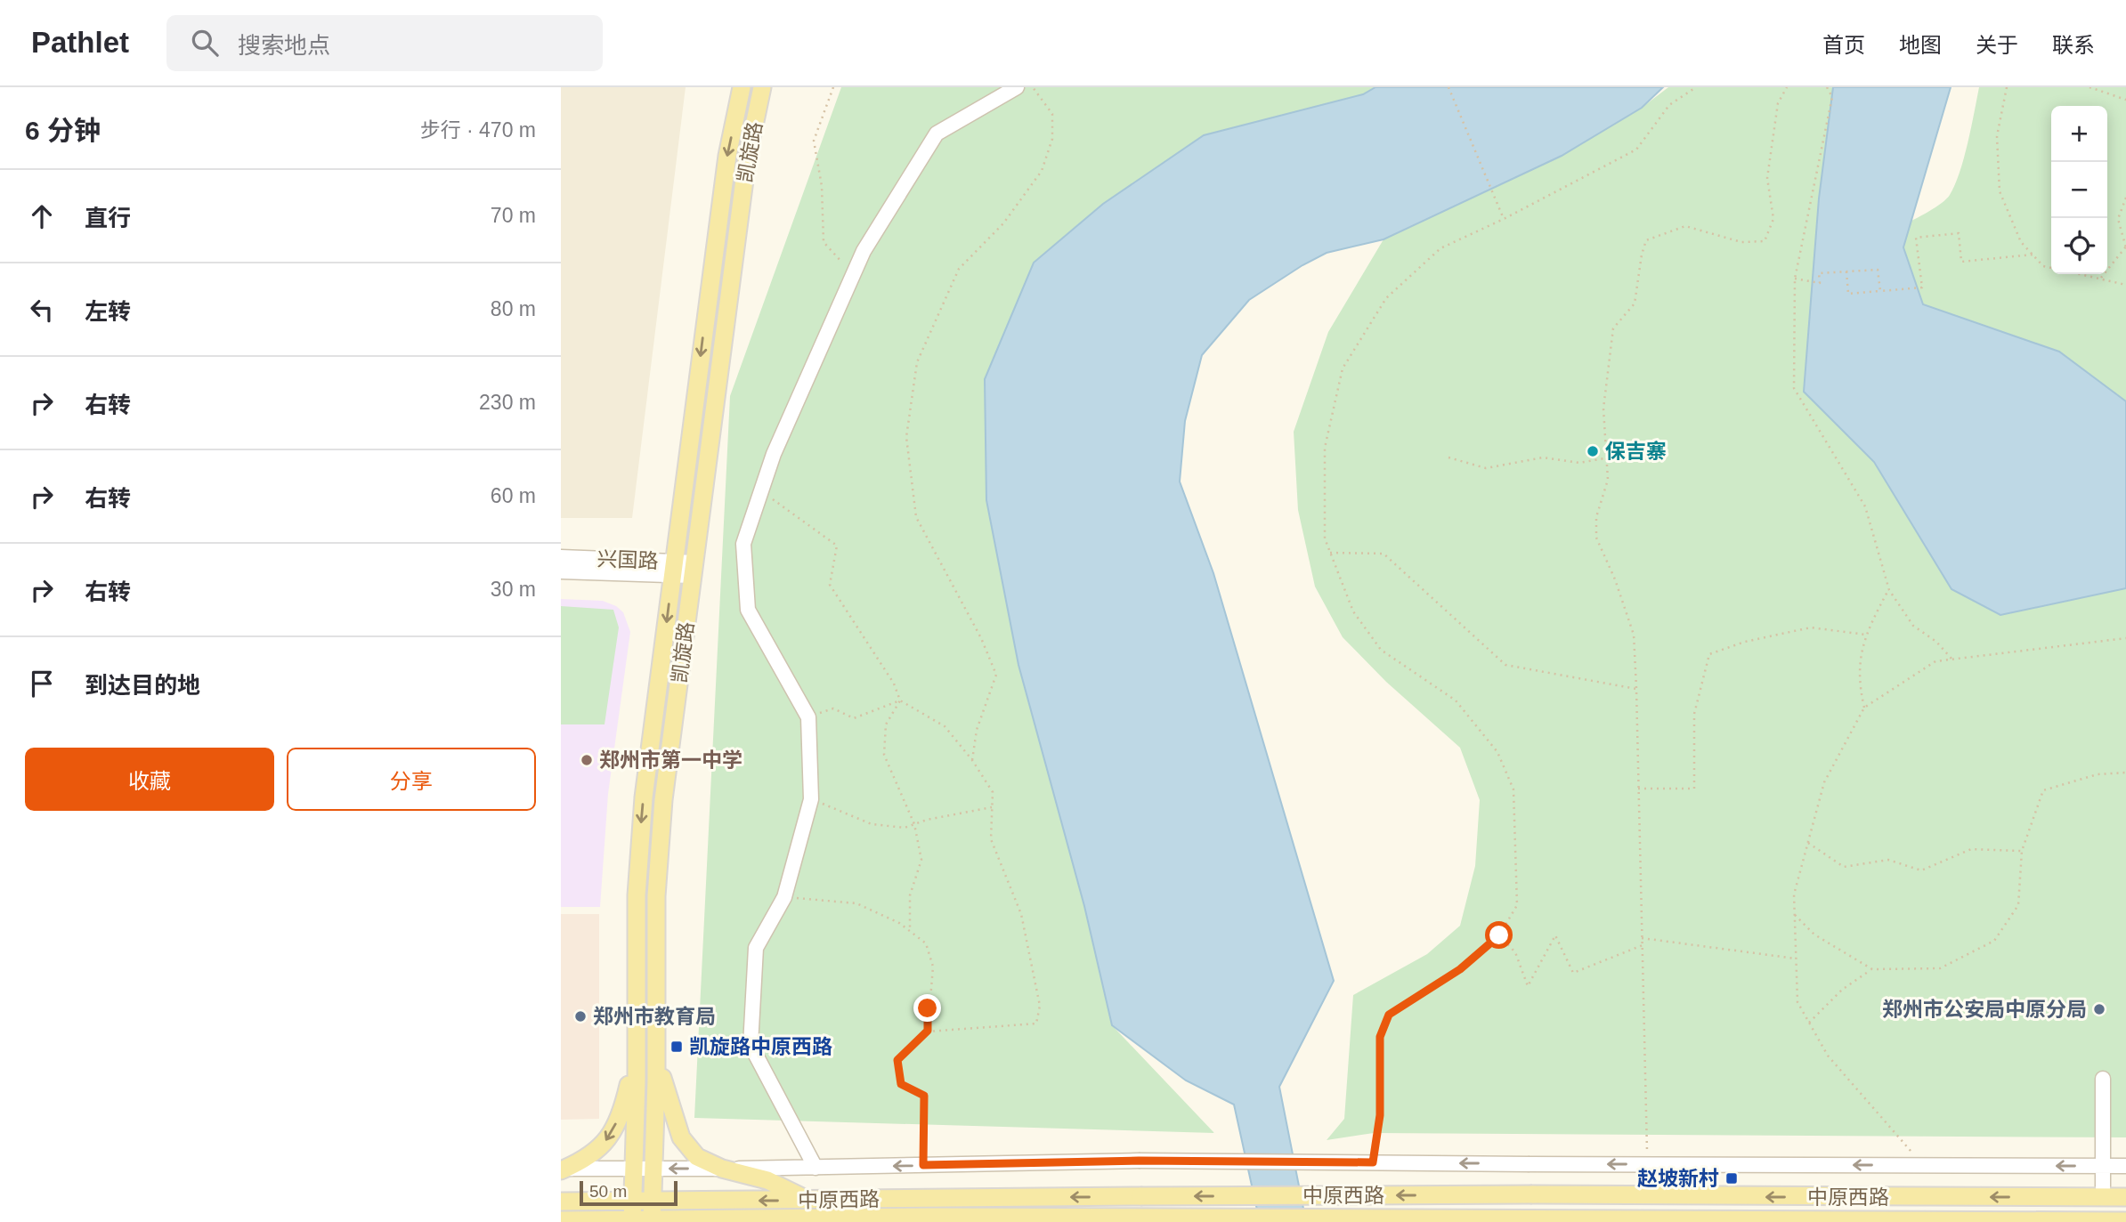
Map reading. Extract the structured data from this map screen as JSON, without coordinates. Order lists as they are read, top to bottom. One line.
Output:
{"streets":{"main road":["凯旋路","中原西路"],"street":["兴国路"]},"crossings":[["凯旋路","兴国路"],["凯旋路","中原西路"]],"places":{"other":["保吉寨","郑州市第一中学","郑州市公安局中原分局","郑州市教育局"],"transit":["凯旋路中原西路","赵坡新村"]},"scale_bar":"50 m","page":{"header":"Pathlet","search":"搜索地点","nav":["首页","地图","关于","联系"],"heading":["6 分钟","步行 · 470 m"],"map_buttons":["+","−"],"list":[["直行","70 m"],["左转","80 m"],["右转","230 m"],["右转","60 m"],["右转","30 m"],"到达目的地"],"buttons":["收藏","分享"],"scale":"50 m"}}
